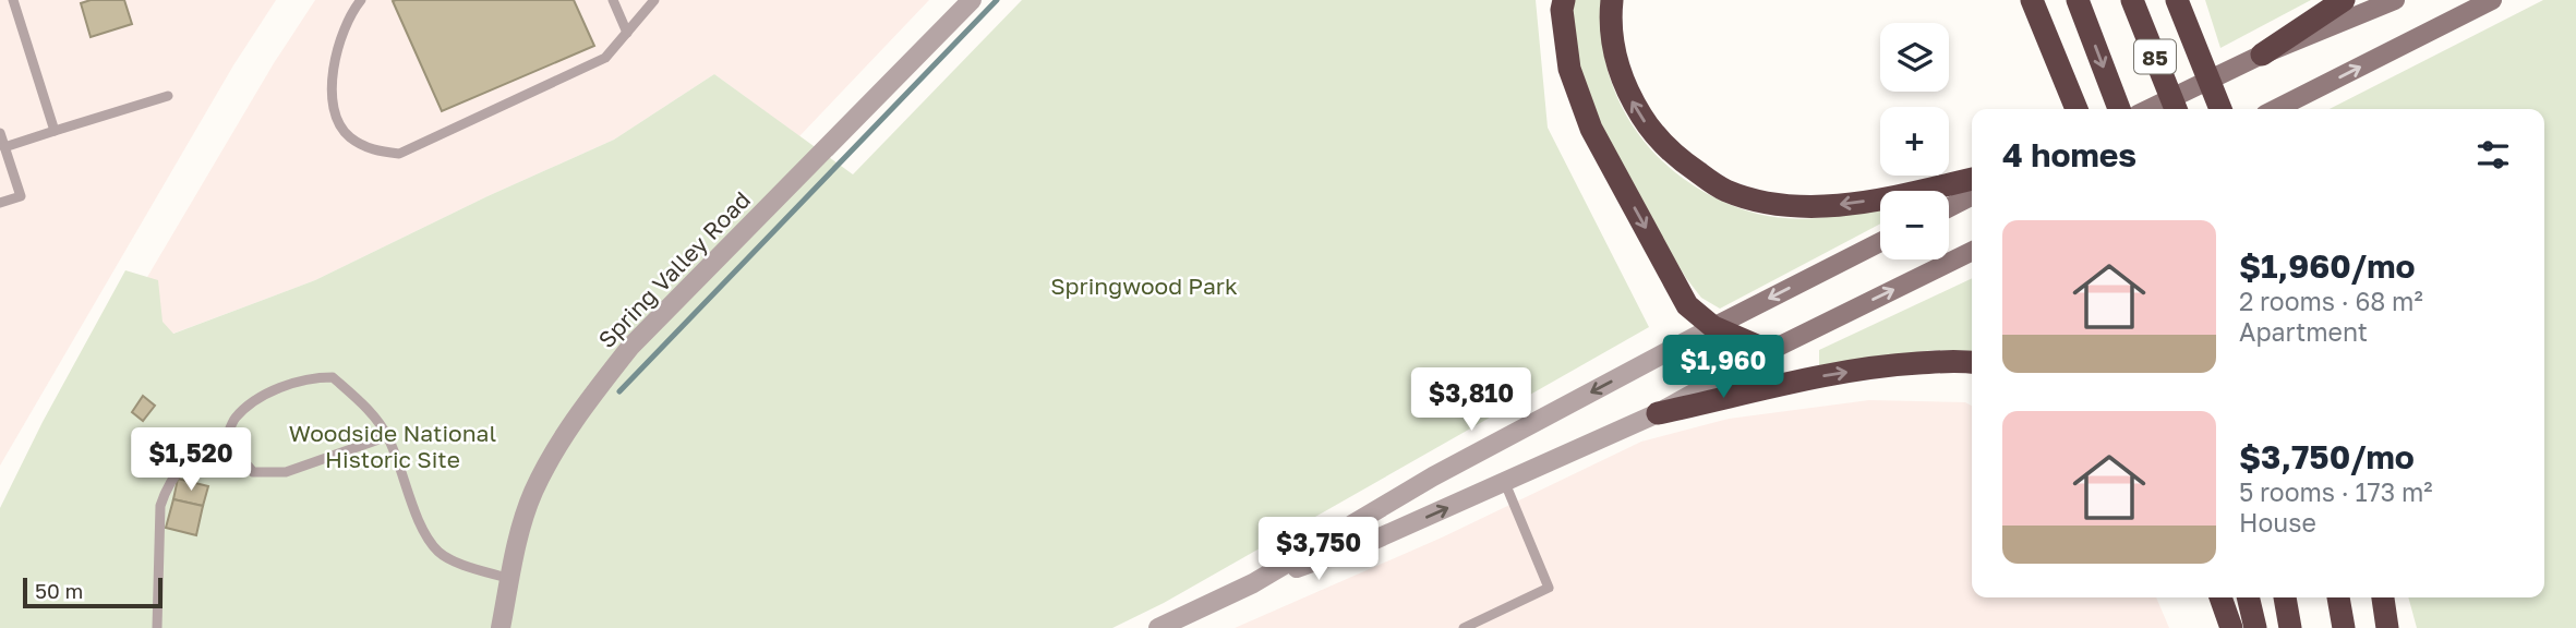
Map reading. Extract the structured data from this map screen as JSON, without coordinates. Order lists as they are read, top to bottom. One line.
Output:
{"streets":{"highway":["85"],"street":["Spring Valley Road"]},"parks":["Springwood Park","Woodside National Historic Site"],"scale_bar":"50 m","page":{"map_buttons":["+","−"],"heading":"4 homes","list":[{"name":"$1,960/mo","note":"2 rooms · 68 m² · Apartment"},{"name":"$3,750/mo","note":"5 rooms · 173 m² · House"}],"price":["$1,960","$3,810","$1,520","$3,750"],"scale":"50 m"}}
